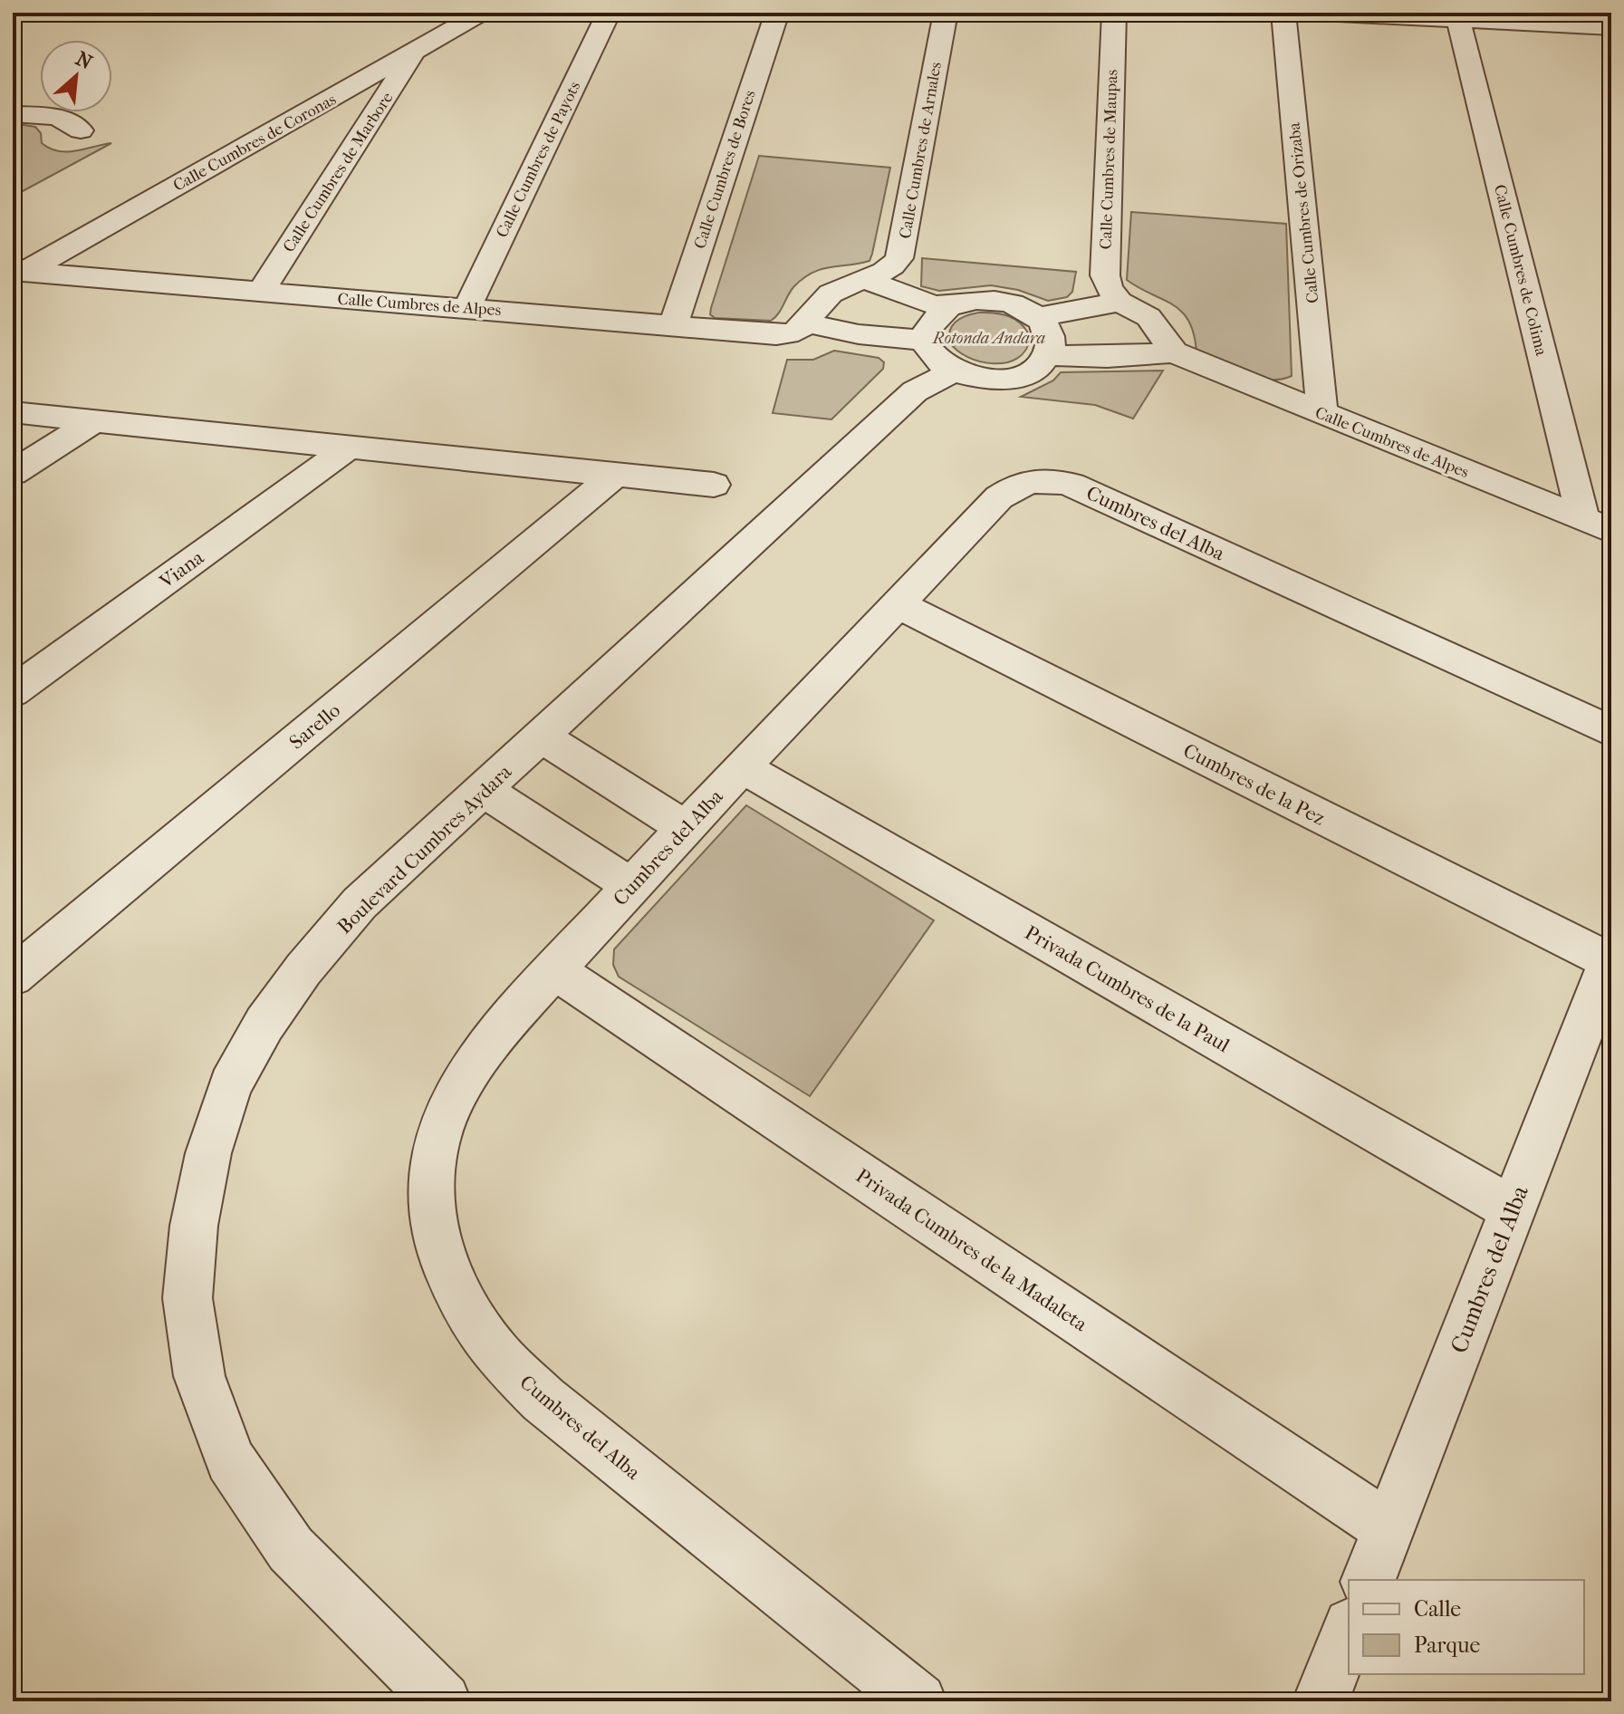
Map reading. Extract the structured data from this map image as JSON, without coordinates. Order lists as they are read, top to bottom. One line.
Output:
{"streets":{"street":["Calle Cumbres de Coronas","Calle Cumbres de Arnales","Calle Cumbres de Payots","Calle Cumbres de Maupas","Calle Cumbres de Bores","Calle Cumbres de Marbore","Calle Cumbres de Orizaba","Calle Cumbres de Colima","Calle Cumbres de Alpes","Cumbres del Alba","Viana","Sarello","Cumbres de la Pez","Boulevard Cumbres Aydara","Privada Cumbres de la Paul","Privada Cumbres de la Madaleta"]},"crossings":[["Calle Cumbres de Coronas","Calle Cumbres de Marbore"],["Calle Cumbres de Coronas","Calle Cumbres de Alpes"],["Calle Cumbres de Arnales","Calle Cumbres de Alpes"],["Calle Cumbres de Payots","Calle Cumbres de Alpes"],["Calle Cumbres de Bores","Calle Cumbres de Alpes"],["Calle Cumbres de Marbore","Calle Cumbres de Alpes"],["Calle Cumbres de Orizaba","Calle Cumbres de Alpes"],["Calle Cumbres de Colima","Calle Cumbres de Alpes"],["Cumbres del Alba","Cumbres de la Pez"],["Cumbres del Alba","Privada Cumbres de la Paul"],["Cumbres del Alba","Privada Cumbres de la Madaleta"]],"parks":["Rotonda Andara"],"legend":["Calle","Parque"],"north":"top right"}
